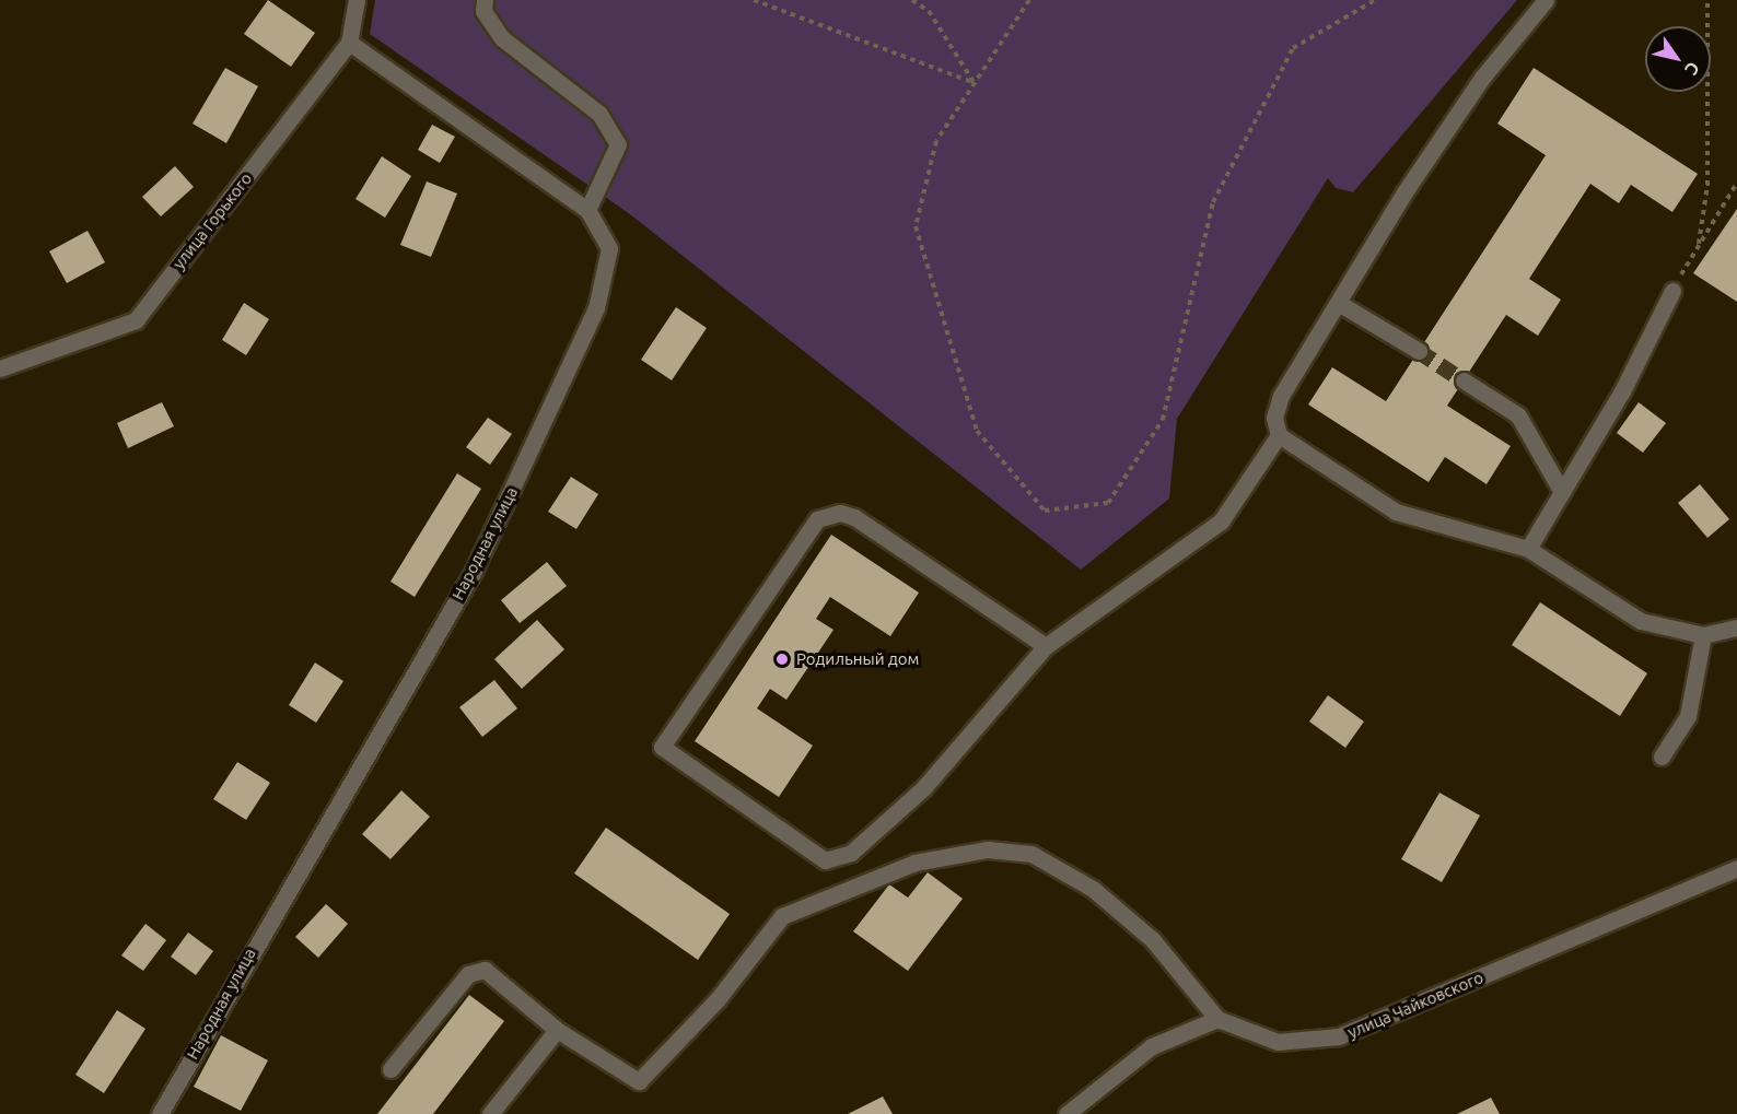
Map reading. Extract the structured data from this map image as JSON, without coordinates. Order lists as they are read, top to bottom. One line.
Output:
{"streets":{"street":["улица Горького","Народная улица","улица Чайковского"]},"crossings":[["улица Горького","Народная улица"]],"places":["Родильный дом"],"north":"bottom right"}
